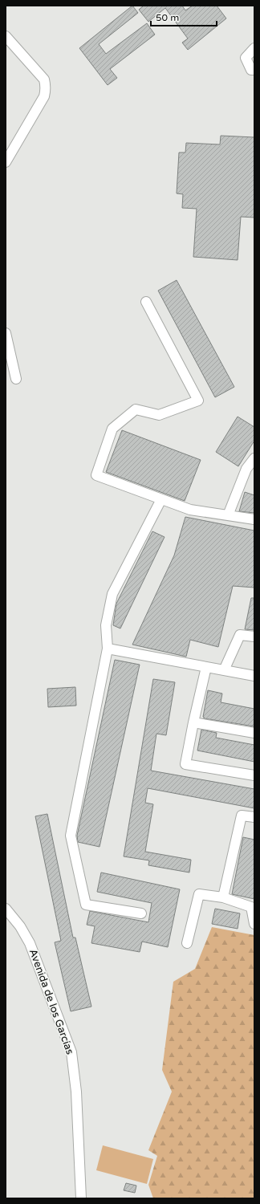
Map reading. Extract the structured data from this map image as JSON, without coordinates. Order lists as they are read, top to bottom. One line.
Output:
{"streets":{"street":["Avenida de los Garcías"]},"scale_bar":"50 m"}
